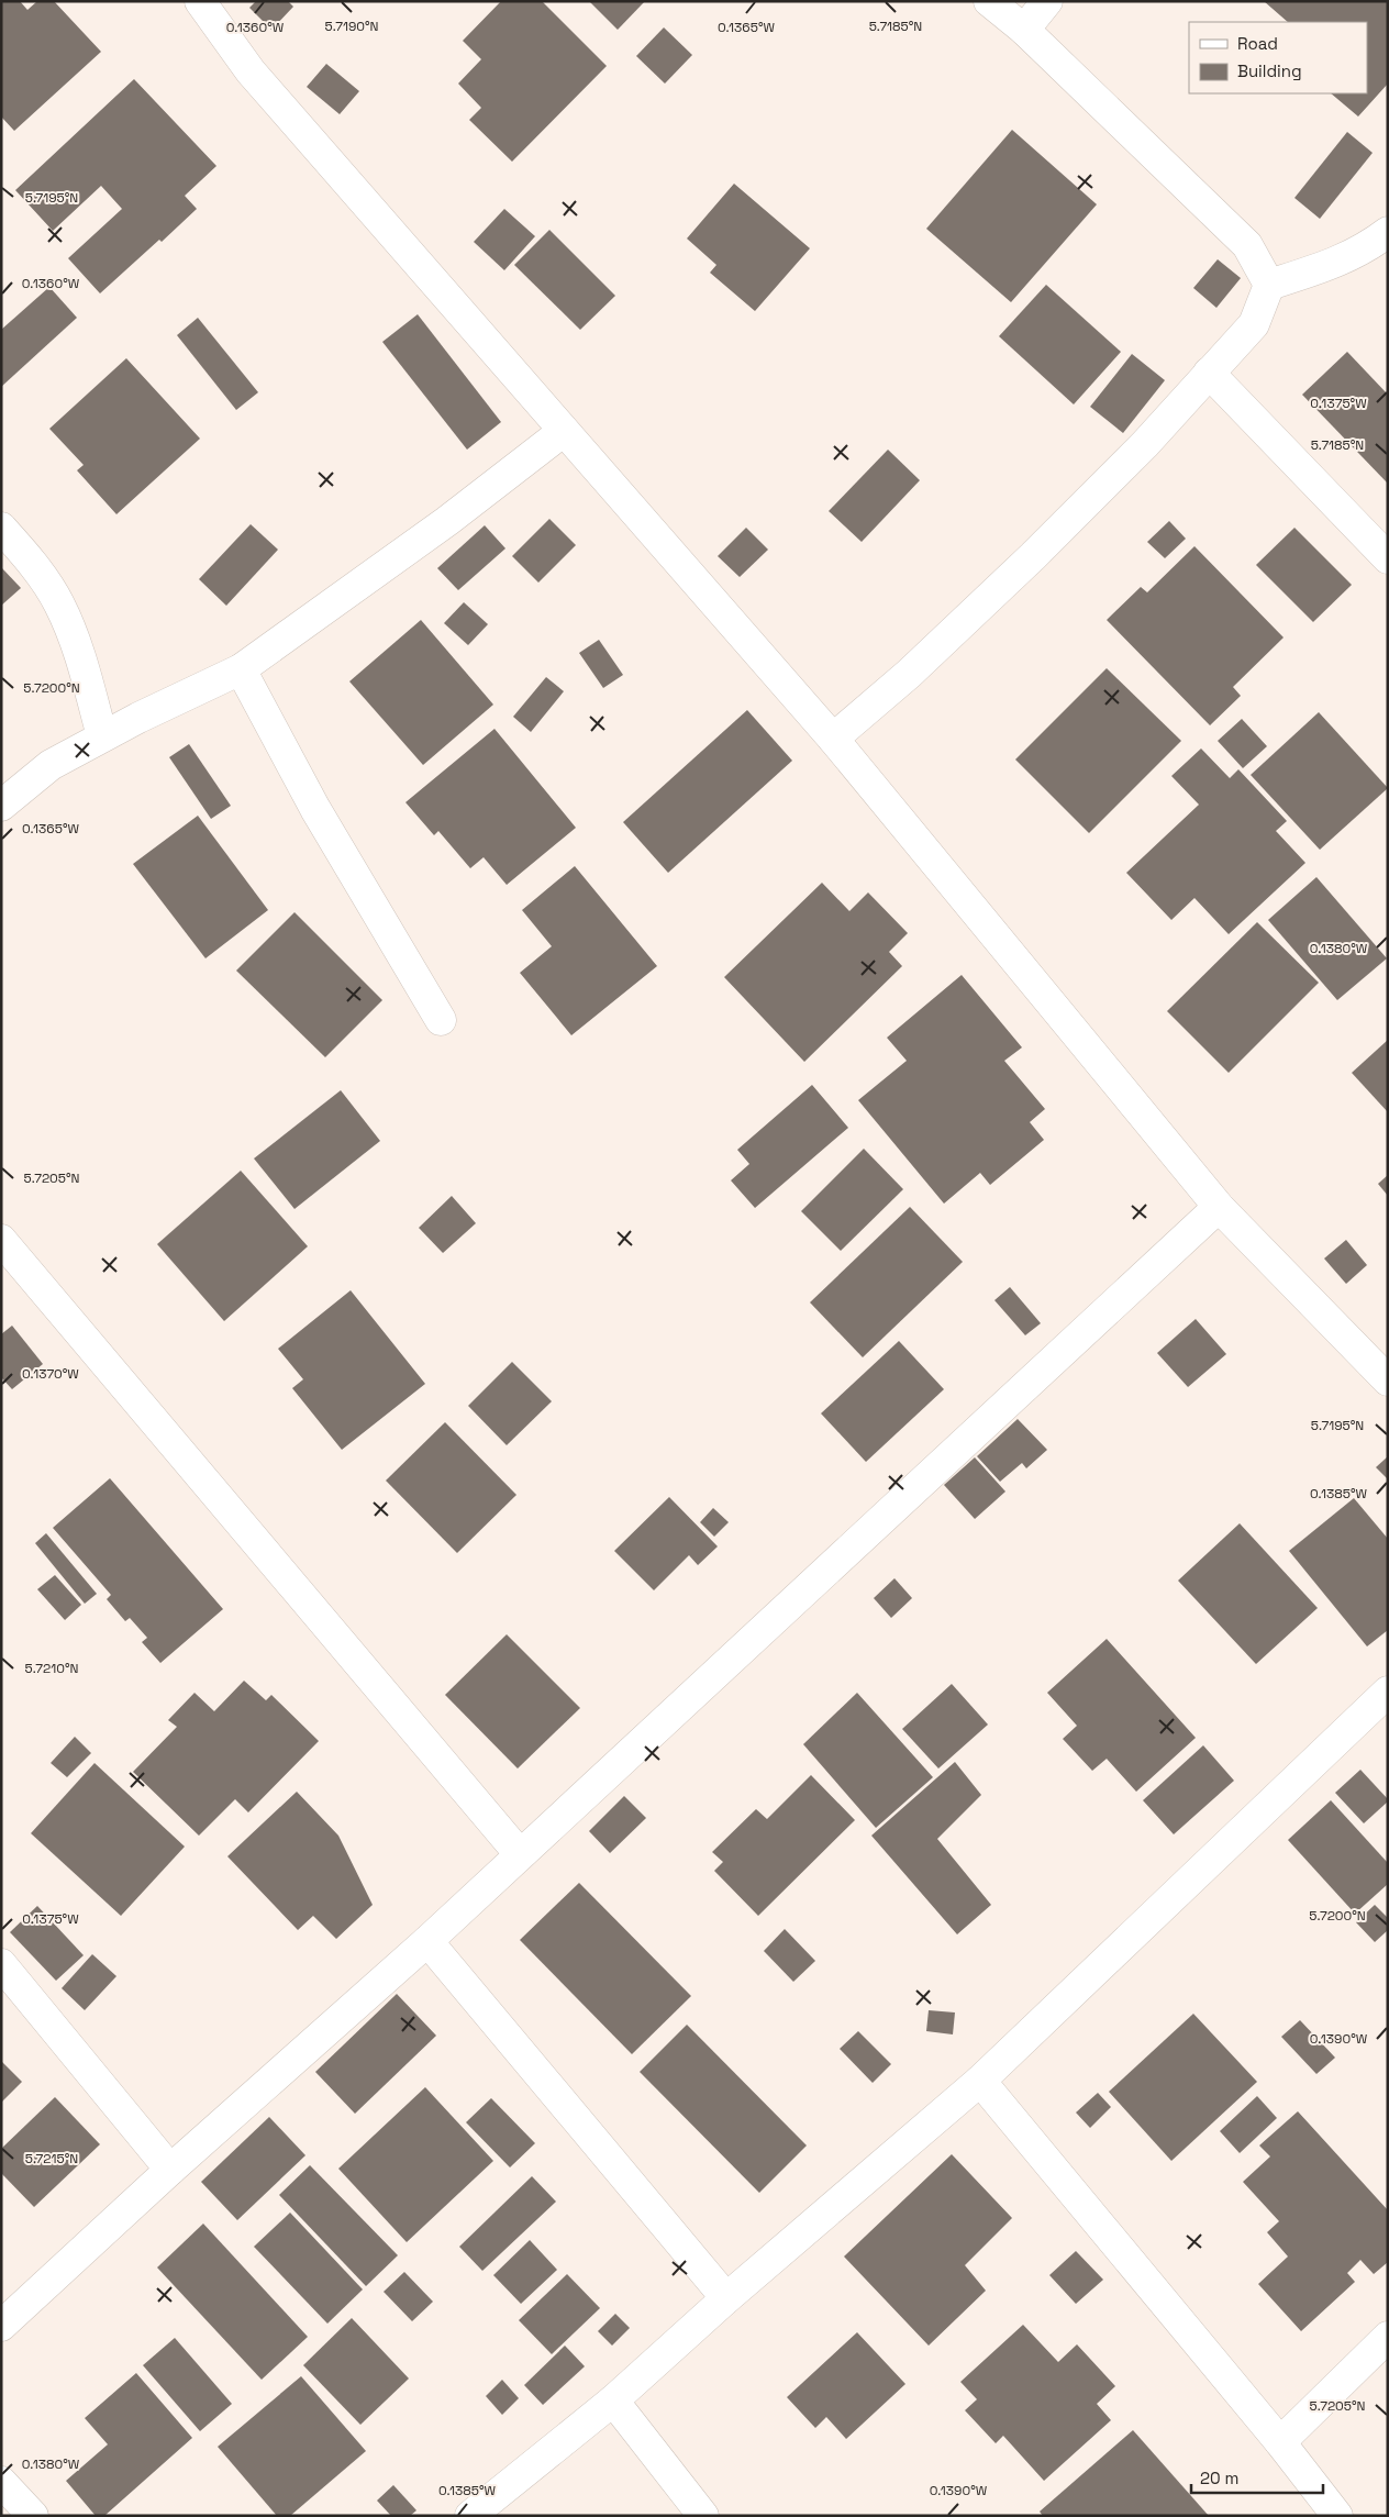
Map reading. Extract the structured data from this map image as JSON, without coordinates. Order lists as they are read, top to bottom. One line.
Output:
{"legend":["Road","Building"],"scale_bar":"20 m","coordinates":["5.7190°N","5.7185°N","0.1360°W","0.1365°W","5.7195°N","0.1375°W","5.7200°N","0.1380°W","5.7205°N","0.1370°W","0.1385°W","5.7210°N","0.1390°W","5.7215°N"]}
